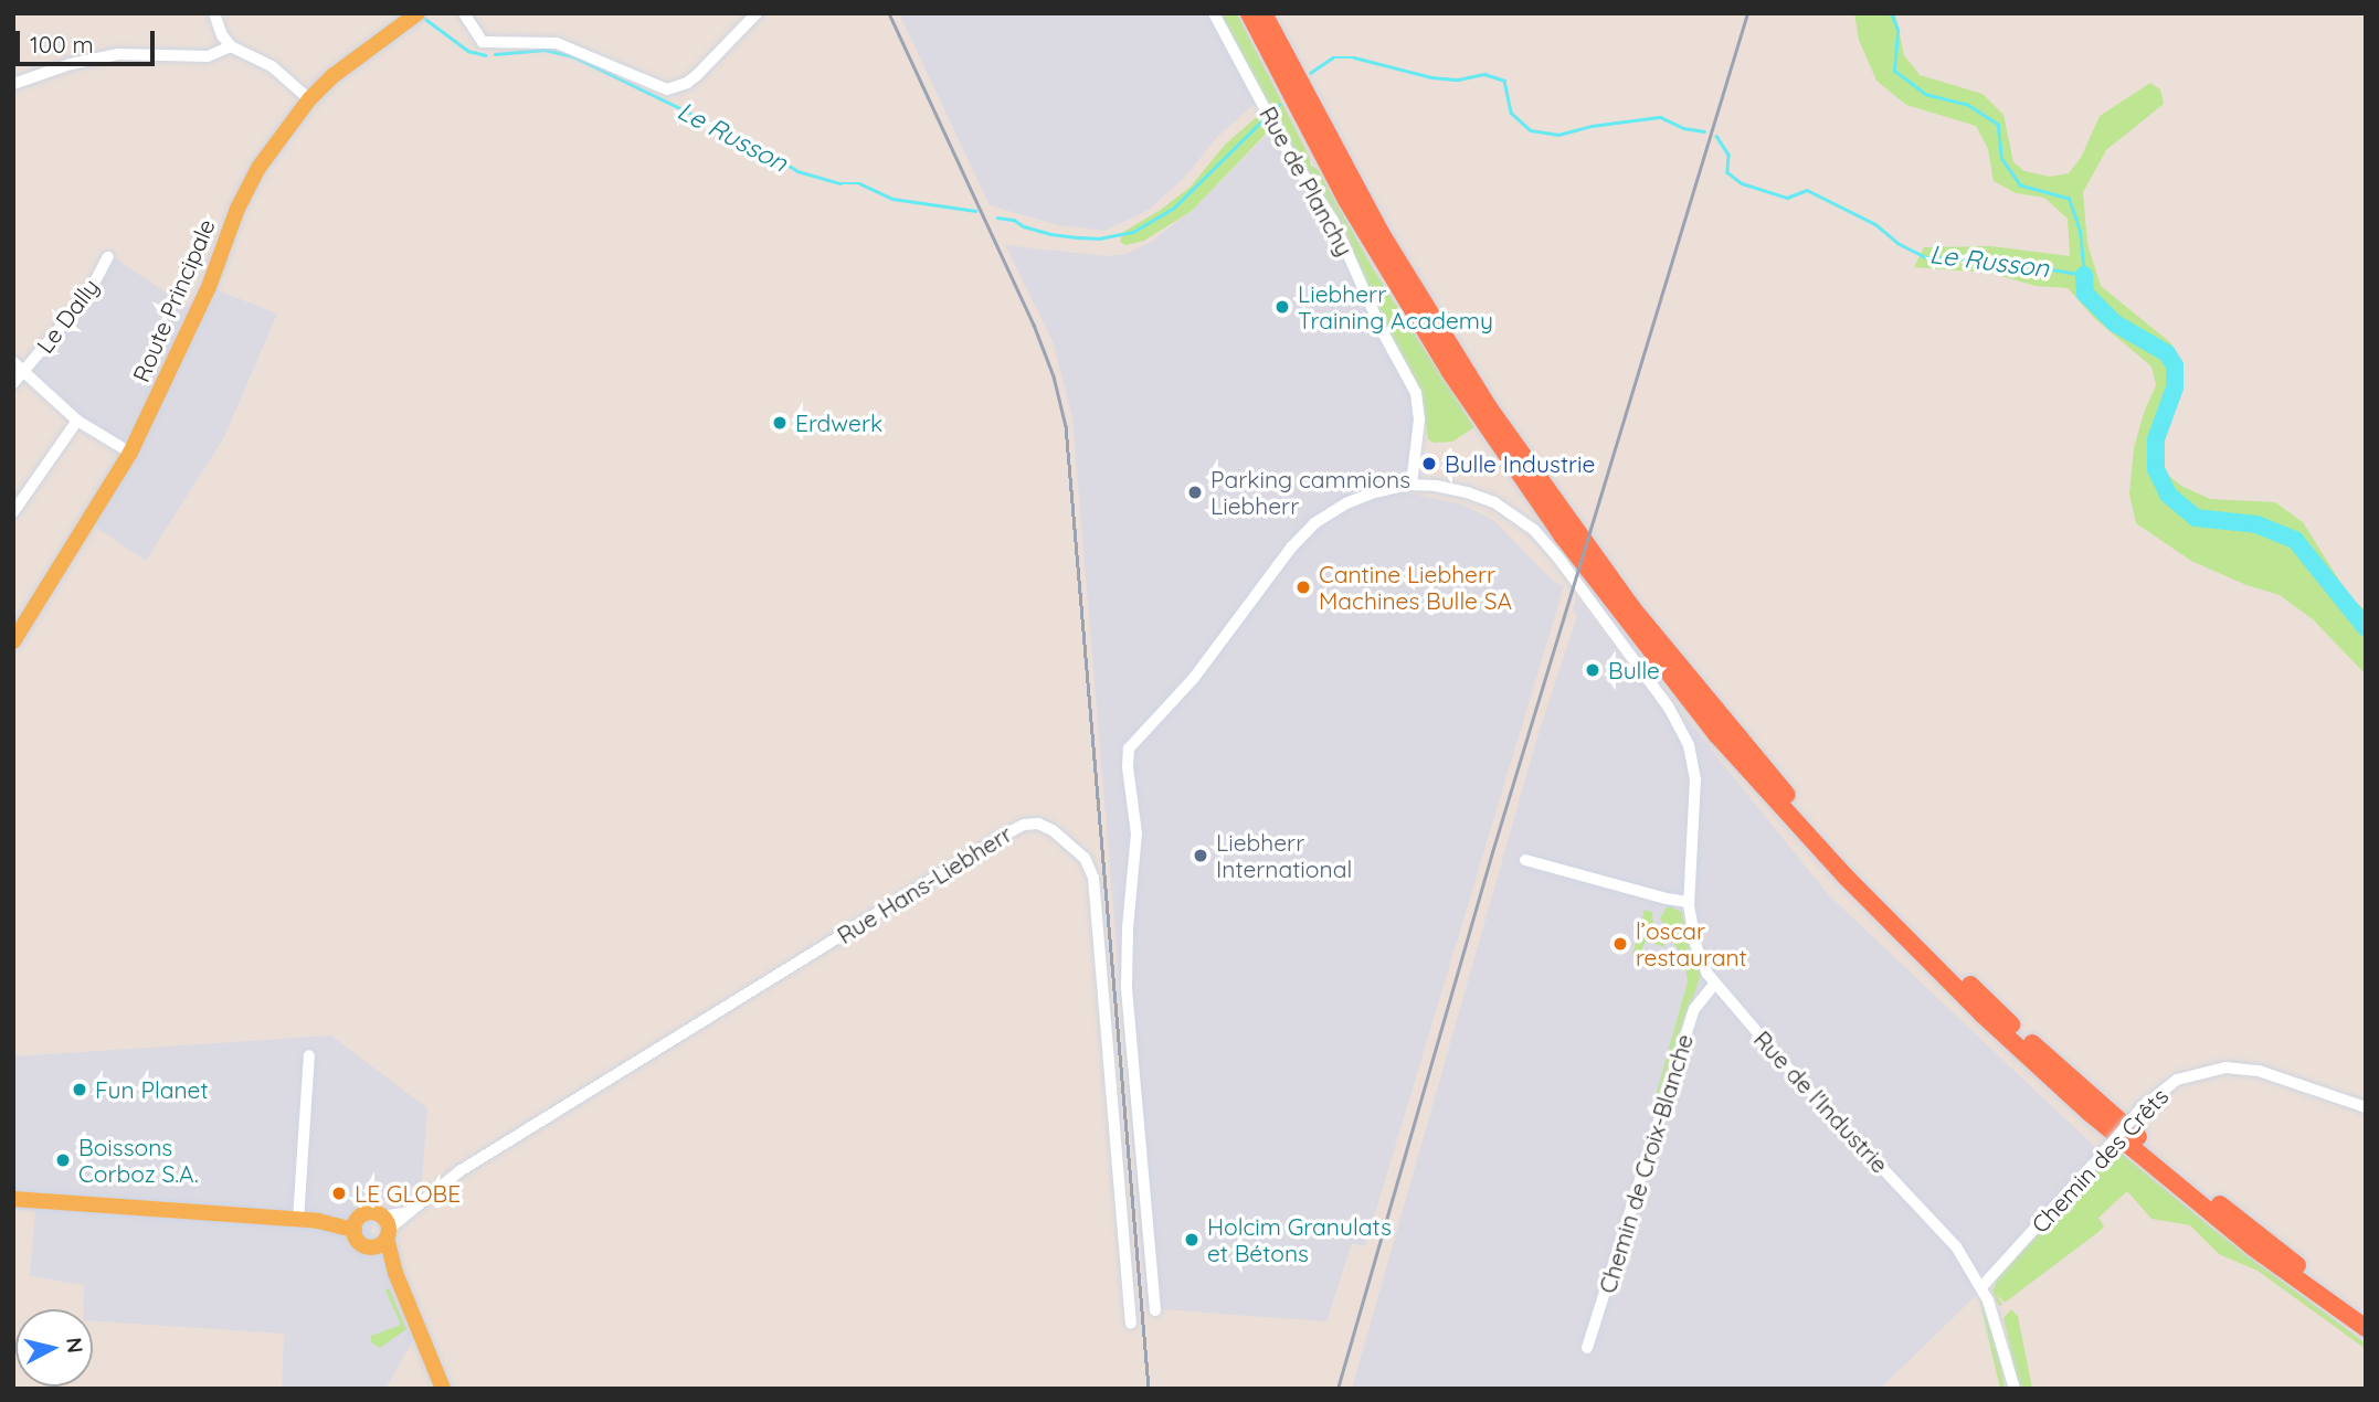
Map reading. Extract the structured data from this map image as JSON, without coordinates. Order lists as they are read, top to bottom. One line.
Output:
{"streets":{"main road":["Route Principale"],"street":["Rue de Planchy","Le Dally","Rue Hans-Liebherr","Rue de l'Industrie","Chemin des Crêts","Chemin de Croix-Blanche"]},"crossings":[["Rue de Planchy","Rue de l'Industrie"],["Route Principale","Le Dally"],["Rue de l'Industrie","Chemin des Crêts"],["Rue de l'Industrie","Chemin de Croix-Blanche"]],"water":["Le Russon"],"places":["Liebherr Training Academy","Erdwerk","Bulle Industrie","Parking cammions Liebherr","Cantine Liebherr Machines Bulle SA","Bulle","Liebherr International","l’oscar restaurant","Fun Planet","Boissons Corboz S.A.","LE GLOBE","Holcim Granulats et Bétons"],"scale_bar":"100 m","north":"right"}
